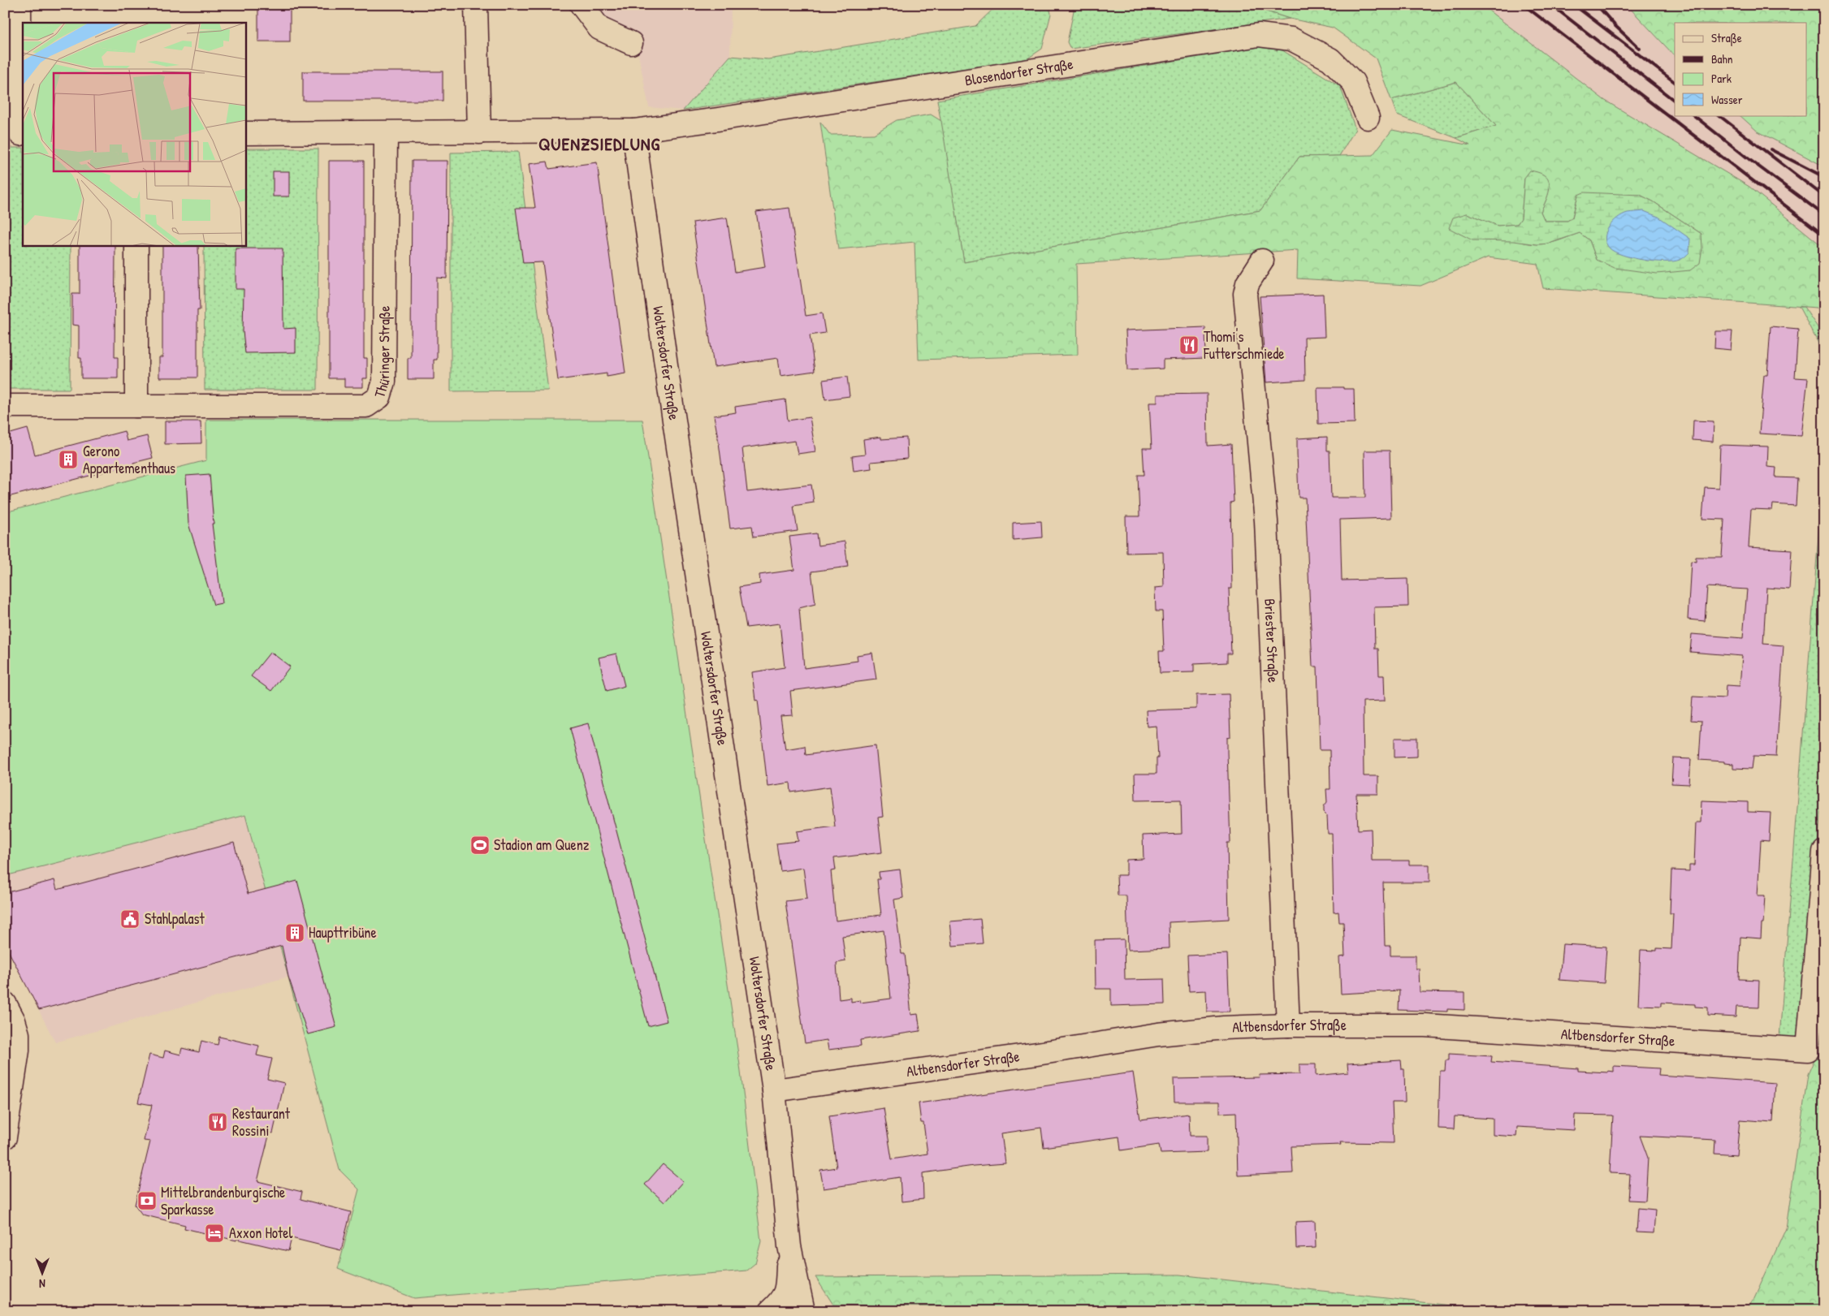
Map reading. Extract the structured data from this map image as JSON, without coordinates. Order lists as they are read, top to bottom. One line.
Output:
{"streets":{"street":["Blosendorfer Straße","Thüringer Straße","Woltersdorfer Straße","Briester Straße","Altbensdorfer Straße"]},"crossings":[["Blosendorfer Straße","Woltersdorfer Straße"],["Woltersdorfer Straße","Altbensdorfer Straße"],["Briester Straße","Altbensdorfer Straße"]],"districts":["QUENZSIEDLUNG"],"places":{"restaurant":["Thomi's Futterschmiede","Restaurant Rossini"],"building":["Gerono Appartementhaus","Haupttribüne"],"sports":["Stadion am Quenz"],"public building":["Stahlpalast"],"bank":["Mittelbrandenburgische Sparkasse"],"hotel":["Axxon Hotel"]},"legend":["Straße","Bahn","Park","Wasser"],"north":"bottom"}
